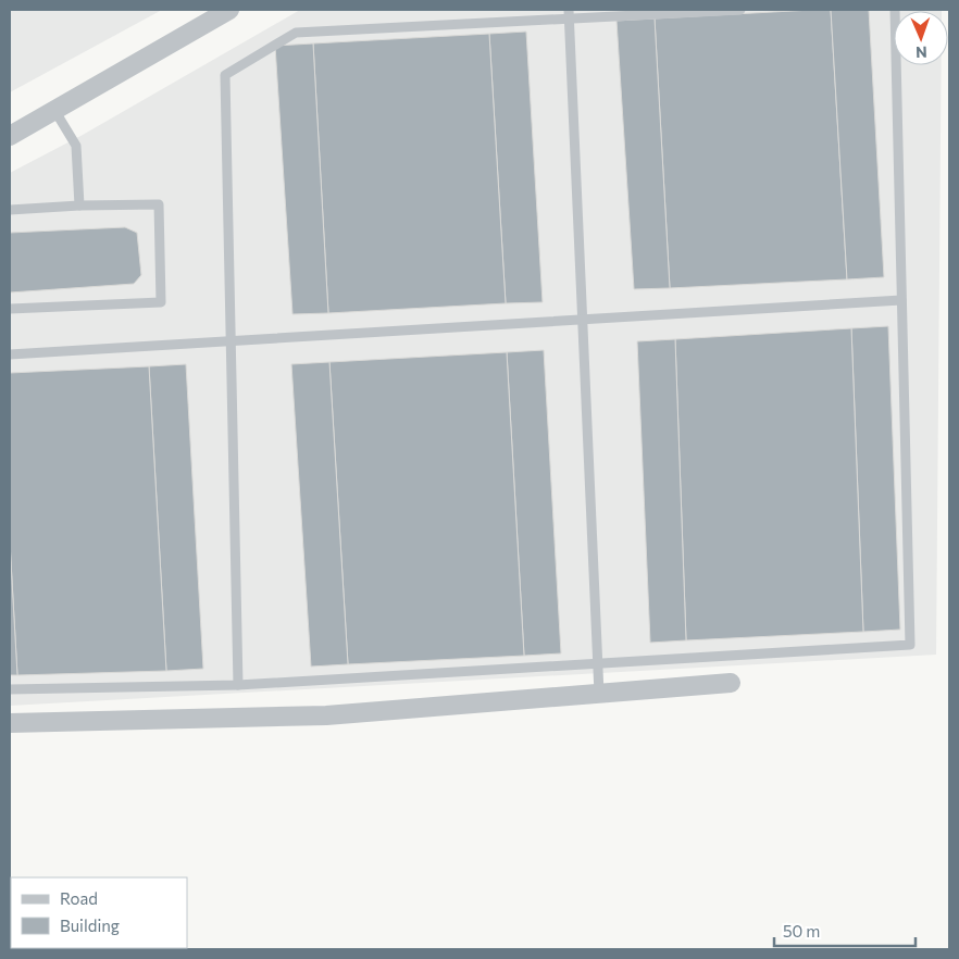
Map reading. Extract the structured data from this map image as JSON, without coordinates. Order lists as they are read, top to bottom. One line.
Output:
{"legend":["Road","Building"],"scale_bar":"50 m","north":"bottom"}
